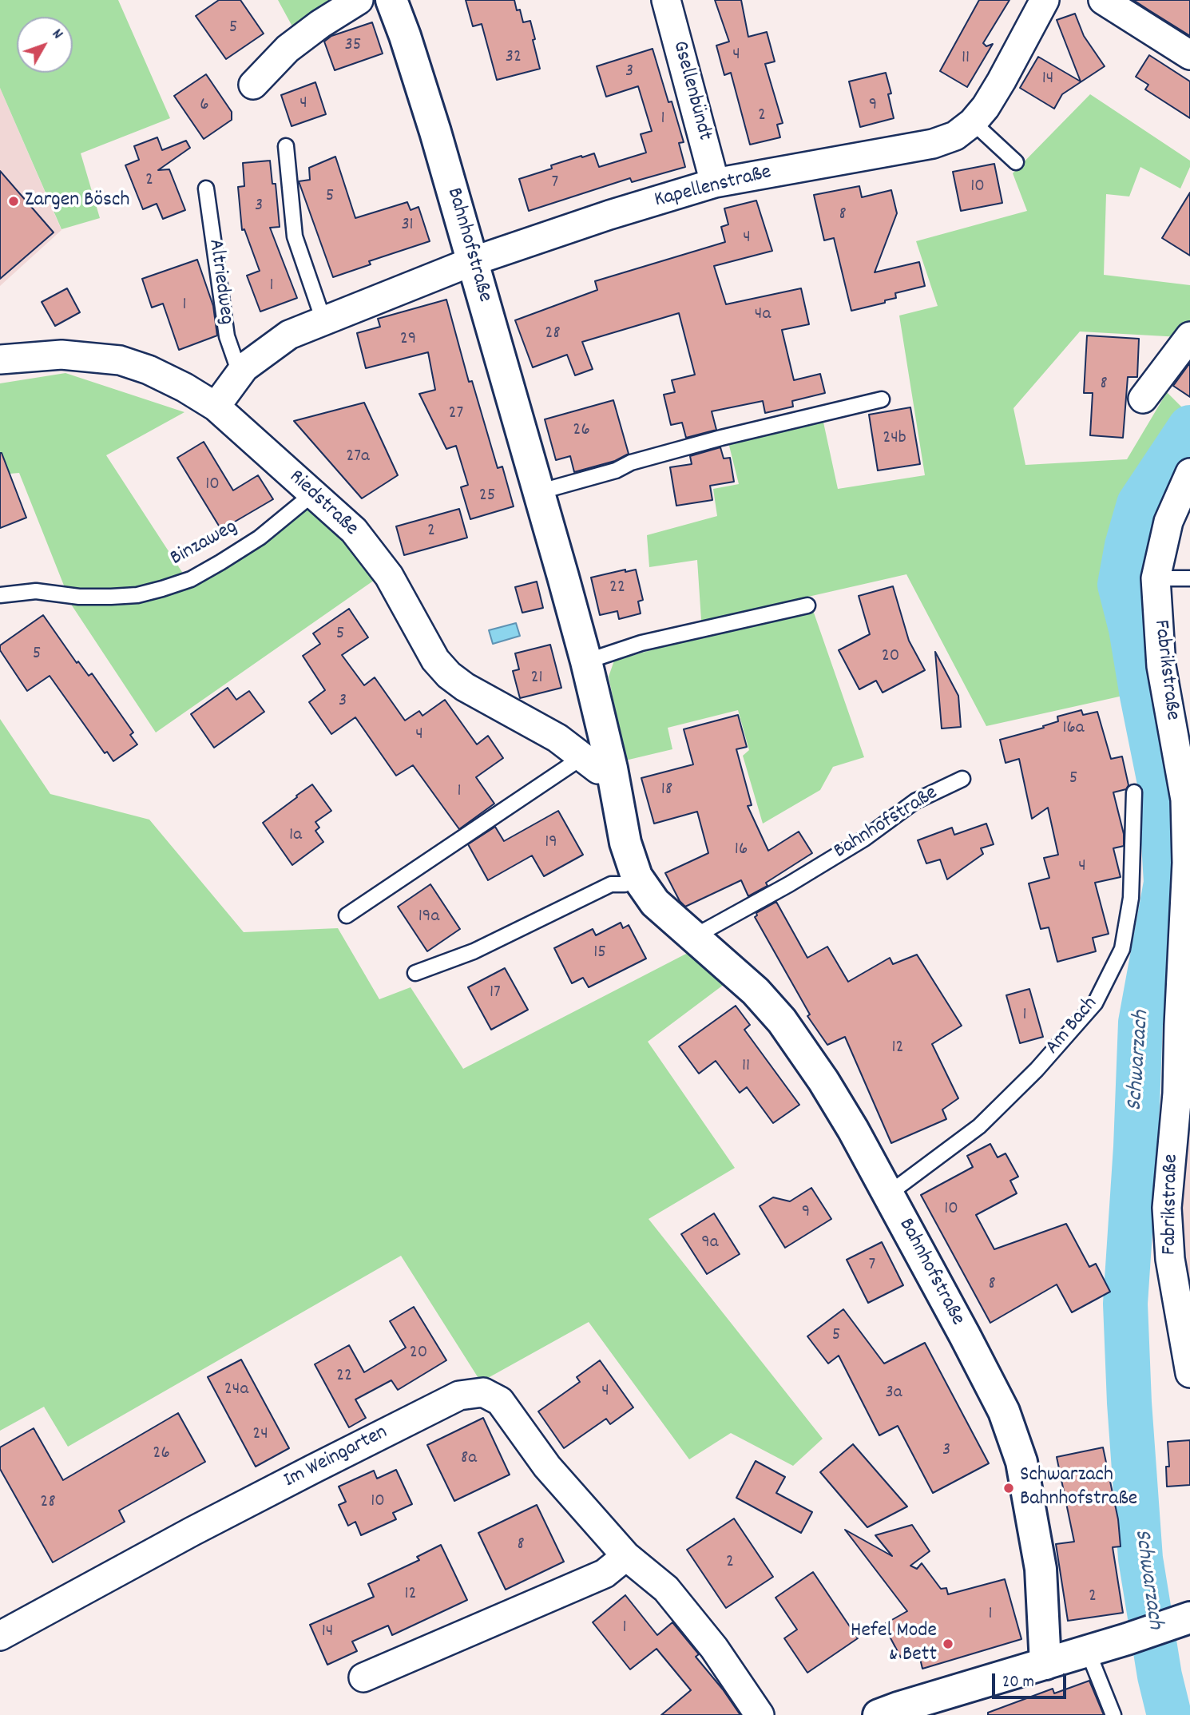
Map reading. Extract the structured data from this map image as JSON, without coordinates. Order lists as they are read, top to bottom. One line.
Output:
{"streets":{"street":["Gsellenbündt","Kapellenstraße","Bahnhofstraße","Riedstraße","Fabrikstraße","Im Weingarten"],"lane":["Altriedweg","Binzaweg","Am Bach"]},"crossings":[["Gsellenbündt","Kapellenstraße"],["Kapellenstraße","Bahnhofstraße"],["Kapellenstraße","Altriedweg"],["Kapellenstraße","Riedstraße"],["Bahnhofstraße","Riedstraße"],["Bahnhofstraße","Am Bach"],["Riedstraße","Binzaweg"]],"water":["Schwarzach"],"places":["Zargen Bösch","Schwarzach Bahnhofstraße","Hefel Mode & Bett"],"house_numbers":["5","35","4","32","11","3","14","4","6","9","2","1","2","7","10","5","3","8","31","4","1","1","4a","28","29","8","27","26","24b","27a","10","25","2","22","5","5","20","21","3","16a","4","5","18","1","1a","19","16","4","19a","15","17","1","12","11","10","9","9a","7","8","5","20","22","24a","4","3a","24","3","26","8a","10","28","8","2","12","2","1","1","14"],"scale_bar":"20 m","north":"top right"}
